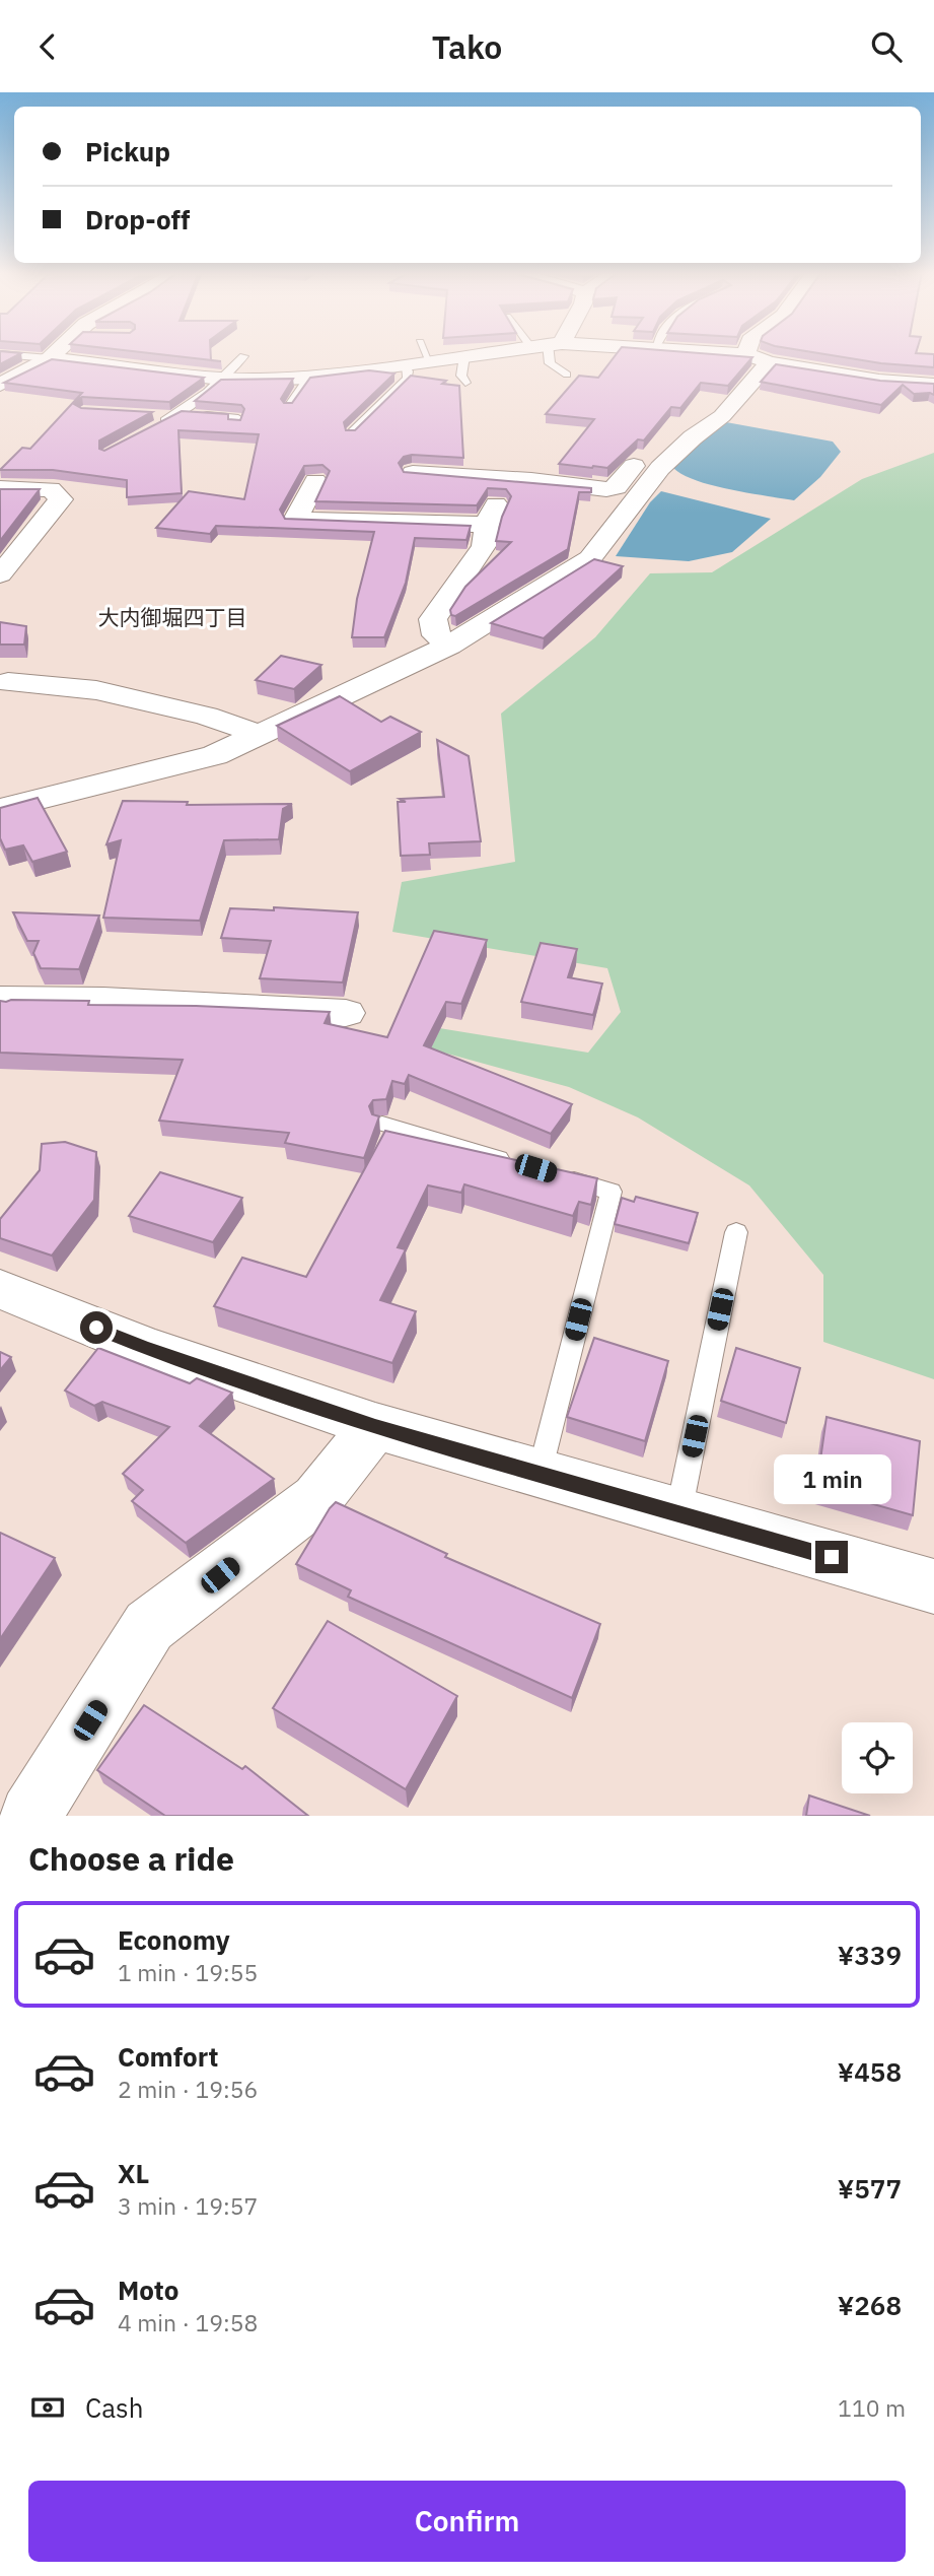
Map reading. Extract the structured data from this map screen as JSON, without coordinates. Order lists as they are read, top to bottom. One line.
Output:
{"districts":["大内御堀四丁目"],"page":{"header":"Tako","banner":["Pickup","Drop-off"],"bubble":"1 min","heading":"Choose a ride","list":[{"name":"Economy","note":"1 min · 19:55","value":"¥339"},{"name":"Comfort","note":"2 min · 19:56","value":"¥458"},{"name":"XL","note":"3 min · 19:57","value":"¥577"},{"name":"Moto","note":"4 min · 19:58","value":"¥268"}],"pay":["Cash","110 m"],"buttons":"Confirm"}}
